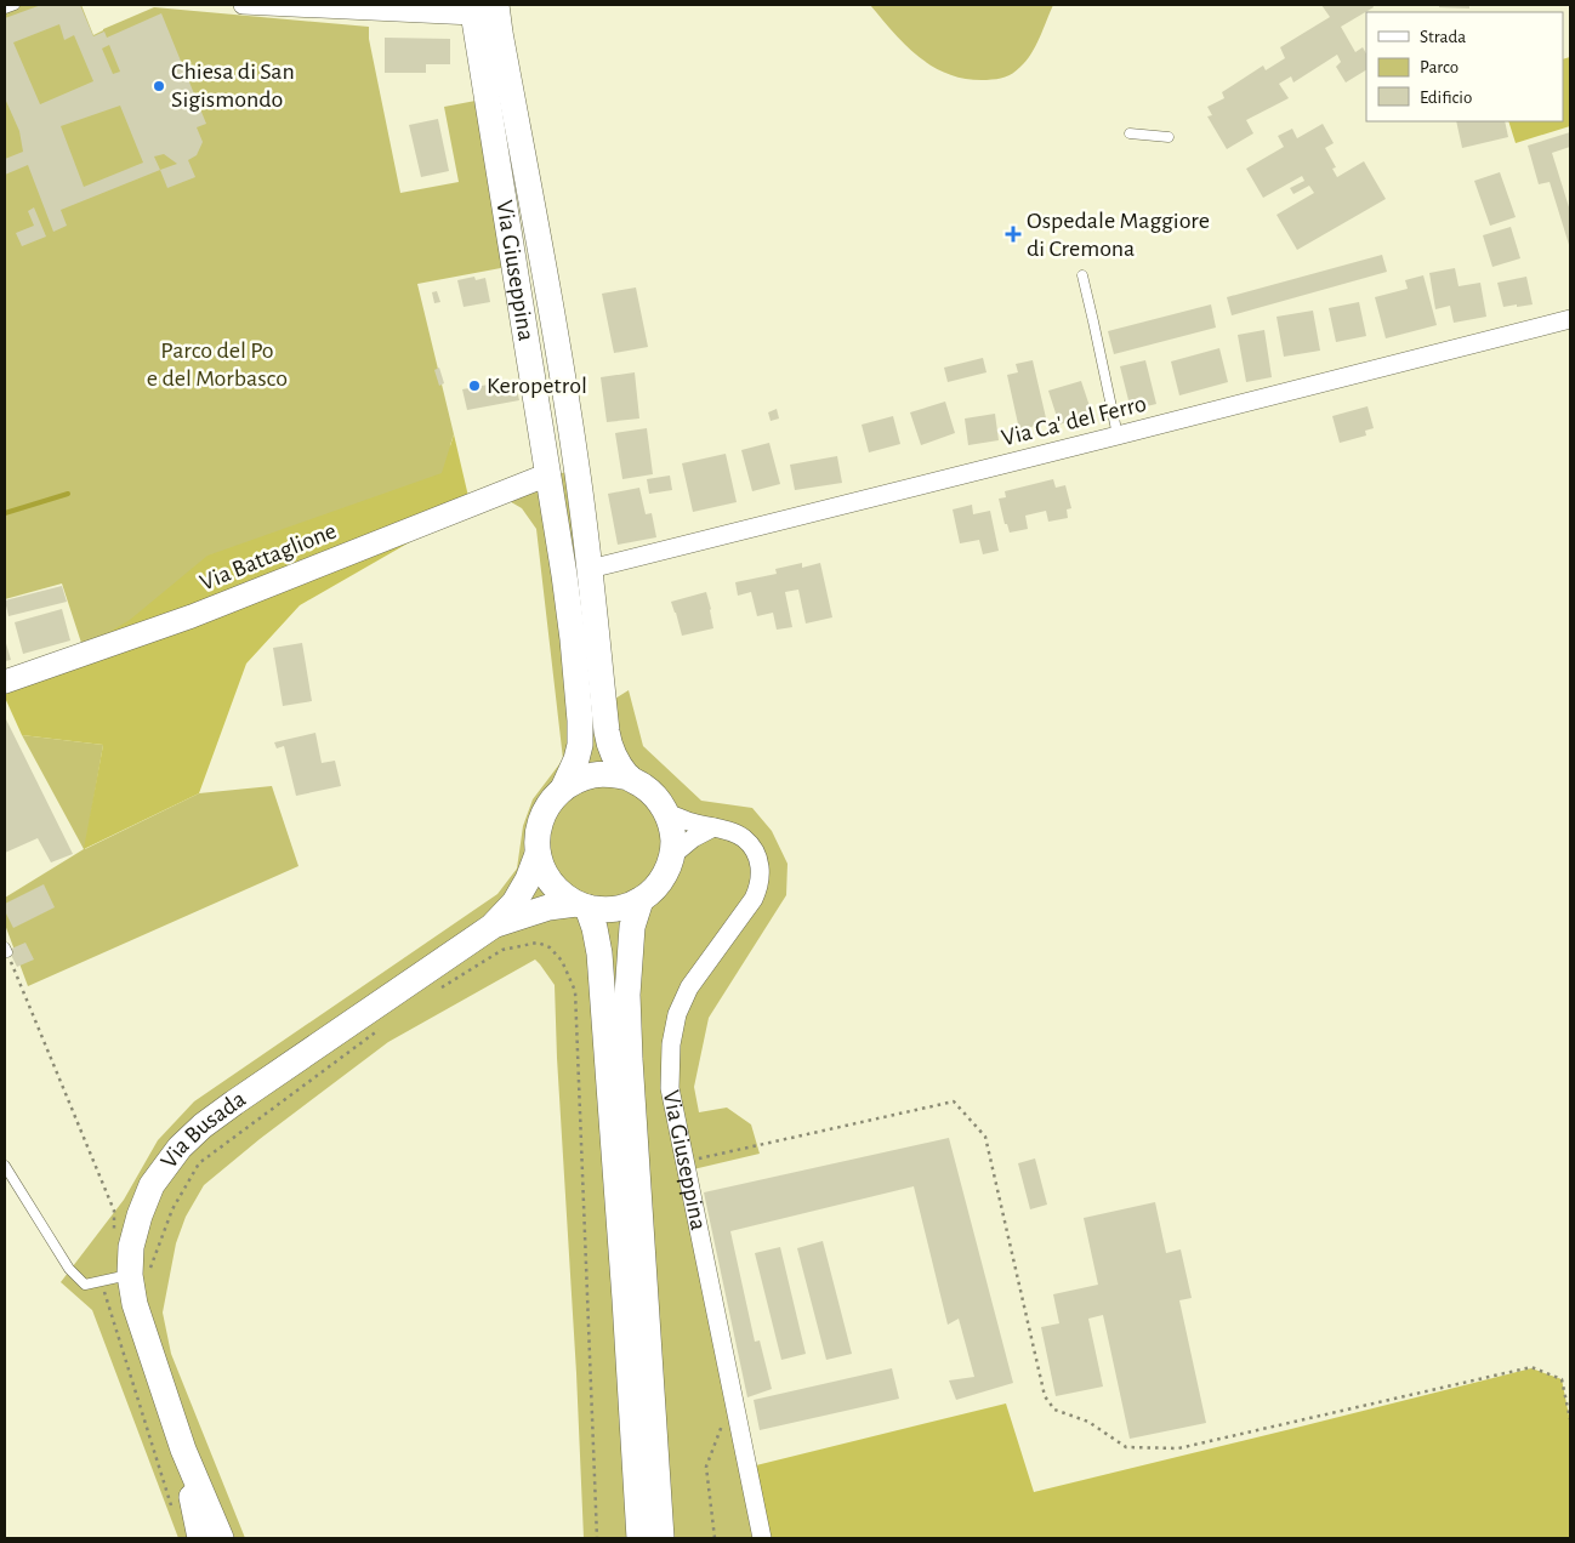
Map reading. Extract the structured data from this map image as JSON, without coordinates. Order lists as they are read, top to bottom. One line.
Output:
{"streets":{"main road":["Via Giuseppina","Via Busada"],"street":["Via Ca' del Ferro","Via Battaglione"]},"crossings":[["Via Giuseppina","Via Ca' del Ferro"],["Via Giuseppina","Via Battaglione"],["Via Giuseppina","Via Busada"]],"parks":["Parco del Po e del Morbasco"],"places":{"other":["Chiesa di San Sigismondo","Keropetrol"],"health":["Ospedale Maggiore di Cremona"]},"legend":["Strada","Parco","Edificio"]}
